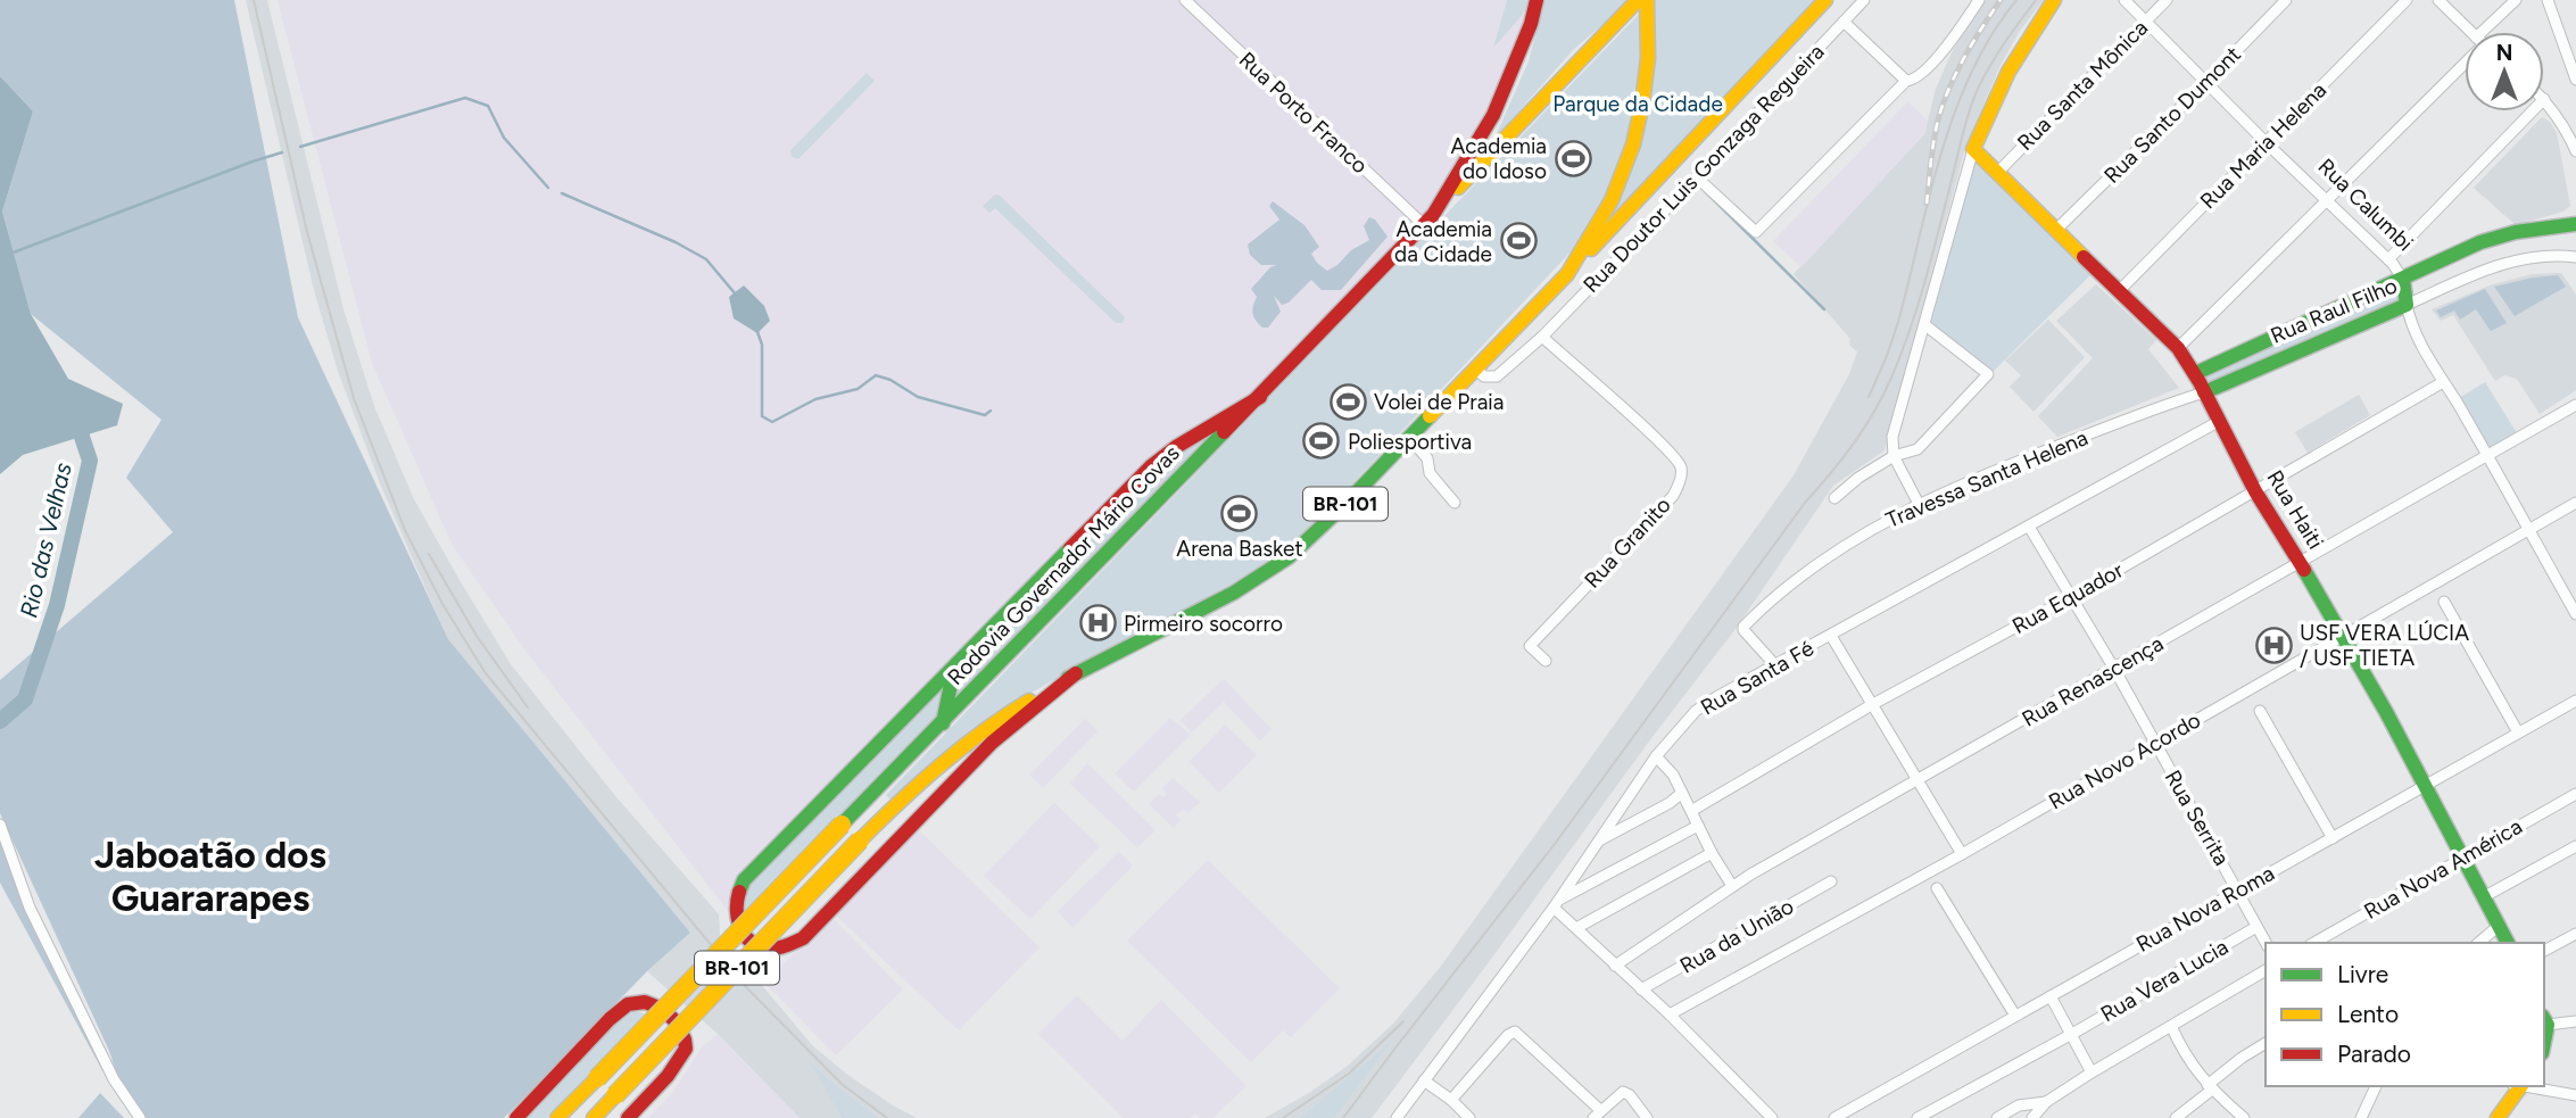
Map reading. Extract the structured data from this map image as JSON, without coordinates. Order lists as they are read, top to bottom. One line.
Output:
{"streets":{"main road":["Rua Calumbi","Rua Raul Filho","BR-101","Rua Haiti","Rodovia Governador Mário Covas"],"street":["Rua Santa Mônica","Rua Porto Franco","Rua Santo Dumont","Rua Maria Helena","Rua Doutor Luis Gonzaga Regueira","Travessa Santa Helena","Rua Granito","Rua Equador","Rua Santa Fé","Rua Renascença","Rua Novo Acordo","Rua Serrita","Rua Nova América","Rua Nova Roma","Rua da União","Rua Vera Lucia"]},"crossings":[["Rua Santa Mônica","Rua Calumbi"],["Rua Santa Mônica","Rua Haiti"],["Rua Porto Franco","Rodovia Governador Mário Covas"],["Rua Santo Dumont","Rua Calumbi"],["Rua Santo Dumont","Rua Haiti"],["Rua Maria Helena","Rua Calumbi"],["Rua Maria Helena","Rua Haiti"],["Rua Doutor Luis Gonzaga Regueira","BR-101"],["Rua Doutor Luis Gonzaga Regueira","Rua Granito"],["Rua Calumbi","Rua Raul Filho"],["Rua Calumbi","Rua Equador"],["Rua Calumbi","Rua Renascença"],["Rua Calumbi","Rua Novo Acordo"],["Rua Raul Filho","Travessa Santa Helena"],["Rua Raul Filho","Rua Haiti"],["Travessa Santa Helena","Rua Haiti"],["Travessa Santa Helena","Rua Santa Fé"],["Rua Haiti","Rua Equador"],["Rua Haiti","Rua Santa Fé"],["Rua Haiti","Rua Renascença"],["Rua Haiti","Rua Novo Acordo"],["Rua Haiti","Rua Nova América"],["Rua Haiti","Rua Nova Roma"],["Rua Equador","Rua Serrita"],["Rua Santa Fé","Rua Serrita"],["Rua Renascença","Rua Serrita"],["Rua Novo Acordo","Rua Serrita"],["Rua Serrita","Rua Nova Roma"],["Rua Serrita","Rua Vera Lucia"]],"districts":["Jaboatão dos Guararapes"],"water":["Rio das Velhas"],"parks":["Parque da Cidade"],"places":{"sports":["Academia do Idoso","Academia da Cidade","Volei de Praia","Poliesportiva","Arena Basket"],"hospital":["Pirmeiro socorro","USF VERA LÚCIA / USF TIETA"]},"legend":["Livre","Lento","Parado"],"north":"top"}
